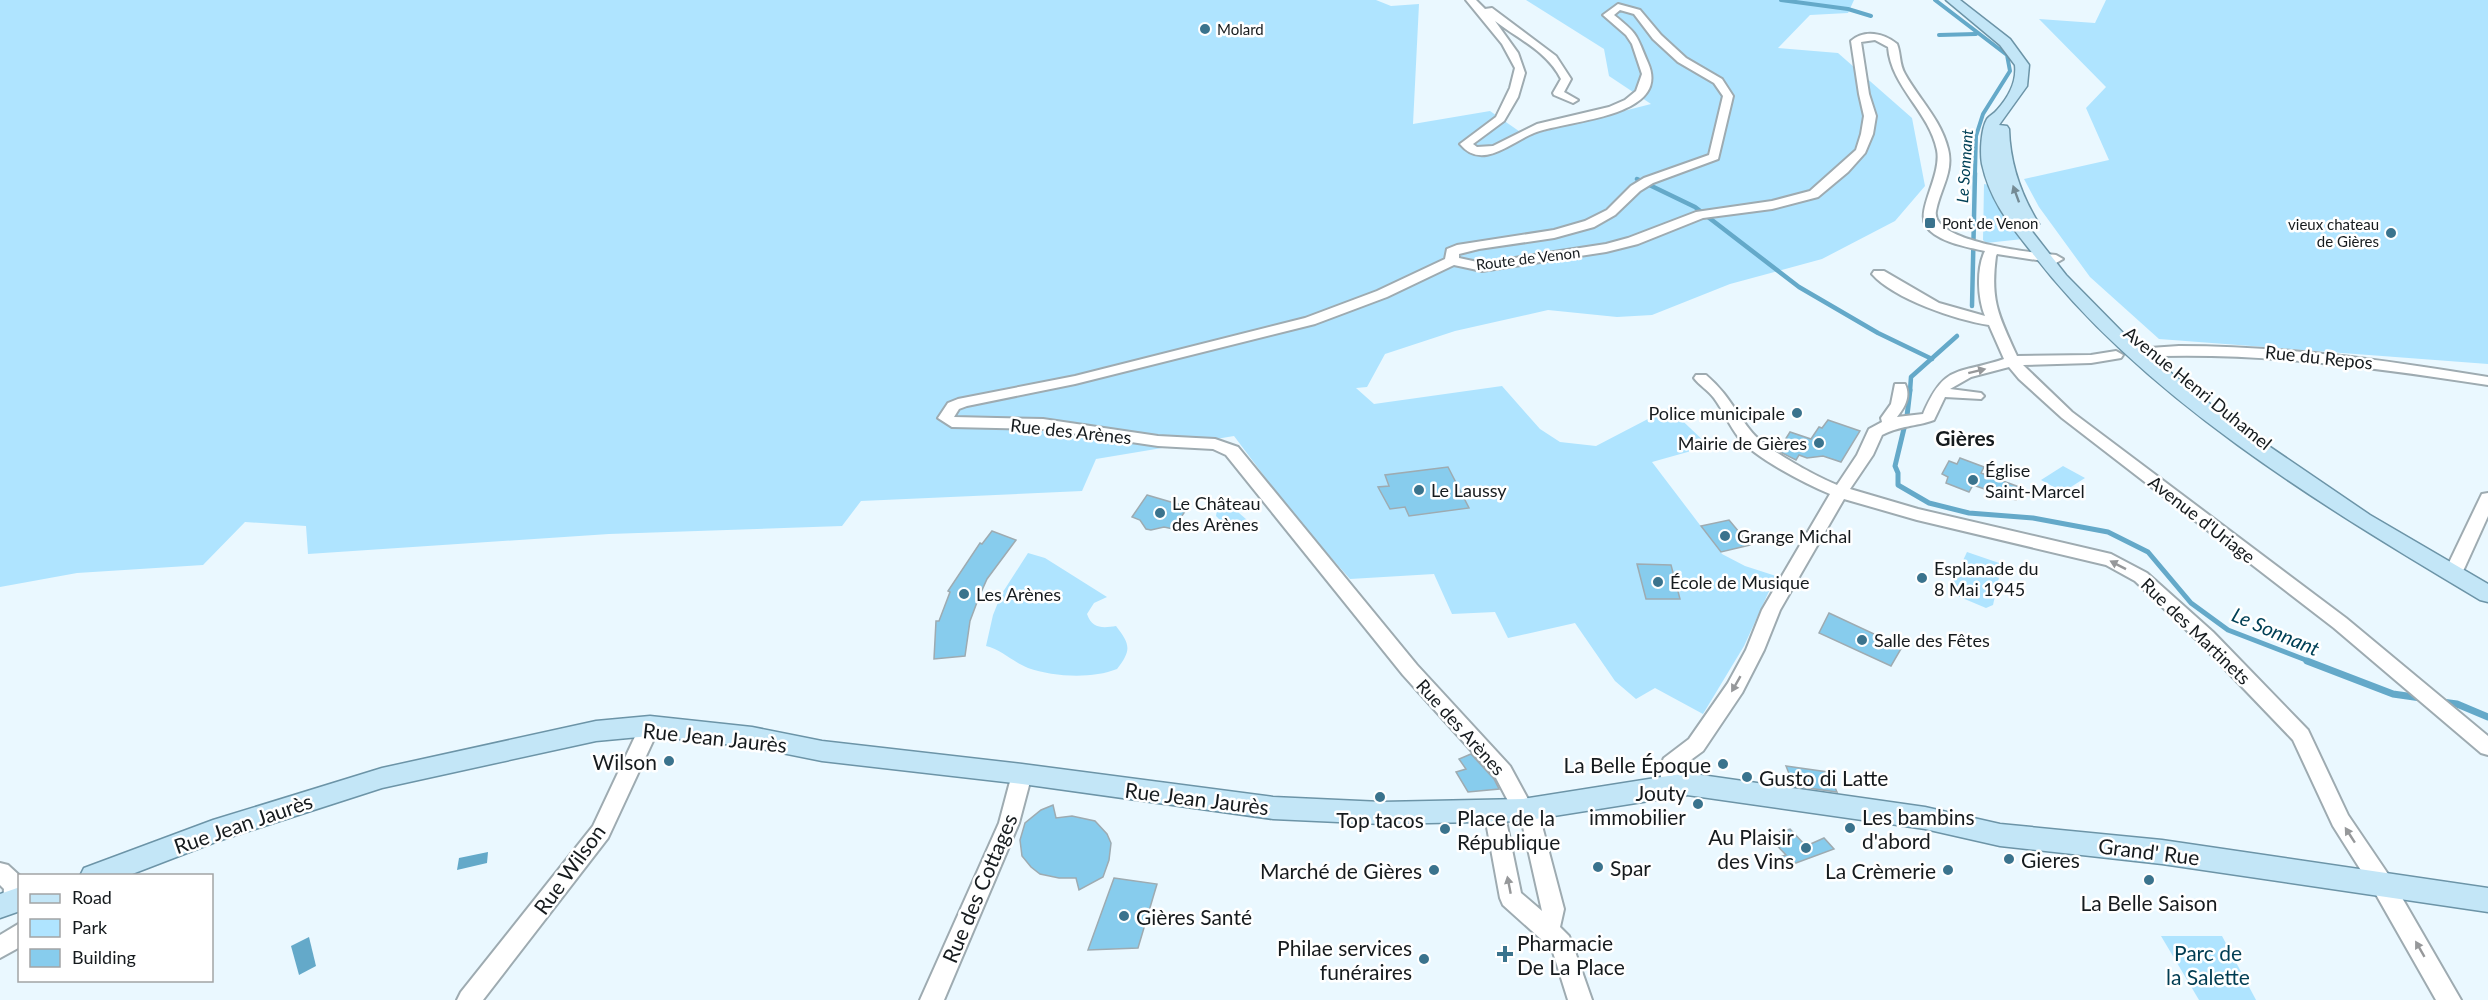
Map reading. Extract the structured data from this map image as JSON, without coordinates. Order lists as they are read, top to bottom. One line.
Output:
{"streets":{"main road":["Avenue Henri Duhamel","Rue Jean Jaurès","Grand' Rue"],"street":["Route de Venon","Rue du Repos","Rue des Arènes","Avenue d'Uriage","Rue des Martinets","Rue Wilson","Rue des Cottages"]},"crossings":[["Route de Venon","Avenue Henri Duhamel"],["Route de Venon","Rue des Arènes"],["Route de Venon","Avenue d'Uriage"],["Rue du Repos","Avenue Henri Duhamel"],["Rue du Repos","Avenue d'Uriage"],["Rue des Arènes","Grand' Rue"],["Rue des Martinets","Grand' Rue"],["Rue Jean Jaurès","Grand' Rue"],["Rue Jean Jaurès","Rue Wilson"],["Rue Jean Jaurès","Rue des Cottages"]],"one_way":["Rue des Martinets"],"districts":["Gières"],"water":["Le Sonnant"],"parks":["Parc de la Salette"],"places":{"other":["Molard","vieux chateau de Gières","Police municipale","Mairie de Gières","Église Saint-Marcel","Le Laussy","Le Château des Arènes","Grange Michal","Esplanade du 8 Mai 1945","École de Musique","Les Arènes","Salle des Fêtes","Wilson","La Belle Époque","Gusto di Latte","Top tacos","Jouty immobilier","Les bambins d'abord","Place de la République","Au Plaisir des Vins","Gieres","Spar","Marché de Gières","La Crèmerie","La Belle Saison","Gières Santé","Philae services funéraires"],"transit":["Pont de Venon"],"health":["Pharmacie De La Place"]},"legend":["Road","Park","Building"]}
